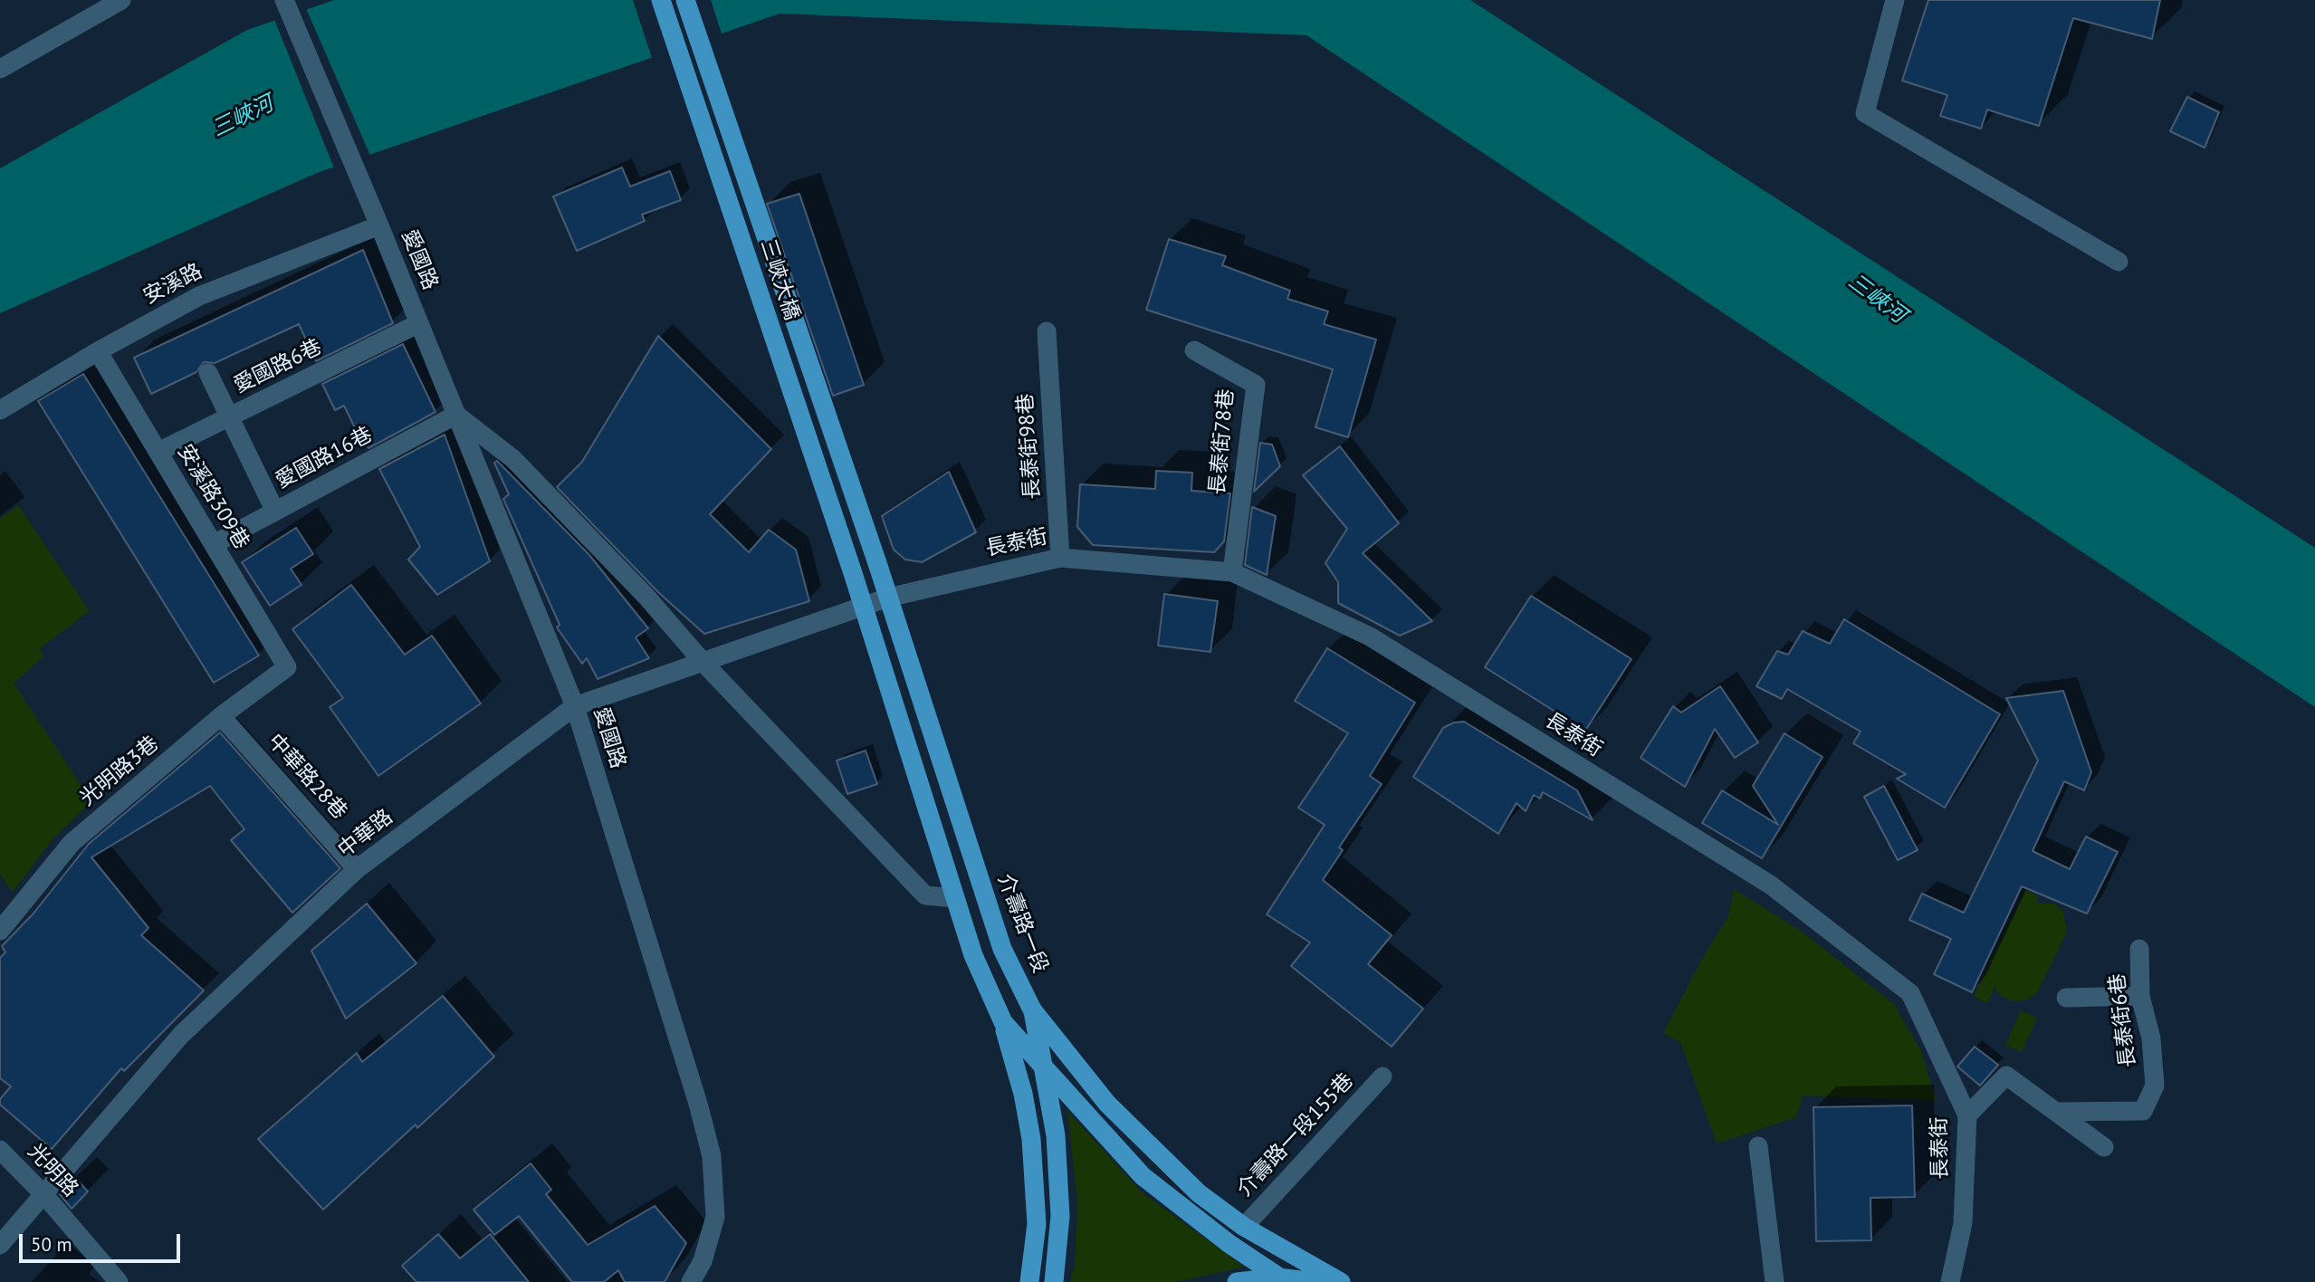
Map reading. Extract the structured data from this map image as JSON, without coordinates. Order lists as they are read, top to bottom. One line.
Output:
{"streets":{"main road":["三峽大橋","介壽路一段"],"street":["愛國路","安溪路","愛國路6巷","長泰街78巷","長泰街98巷","愛國路16巷","安溪路309巷","長泰街","光明路3巷","中華路28巷","中華路","長泰街6巷","介壽路一段155巷","光明路"]},"crossings":[["愛國路","安溪路"],["愛國路","愛國路6巷"],["愛國路","愛國路16巷"],["愛國路","中華路"],["三峽大橋","長泰街"],["三峽大橋","中華路"],["三峽大橋","介壽路一段"],["安溪路","安溪路309巷"],["愛國路6巷","安溪路309巷"],["長泰街78巷","長泰街"],["長泰街98巷","長泰街"],["愛國路16巷","安溪路309巷"],["安溪路309巷","光明路3巷"],["長泰街","中華路"],["長泰街","介壽路一段"],["光明路3巷","中華路28巷"],["中華路28巷","中華路"],["中華路","光明路"],["介壽路一段","介壽路一段155巷"]],"water":["三峽河"],"scale_bar":"50 m"}
